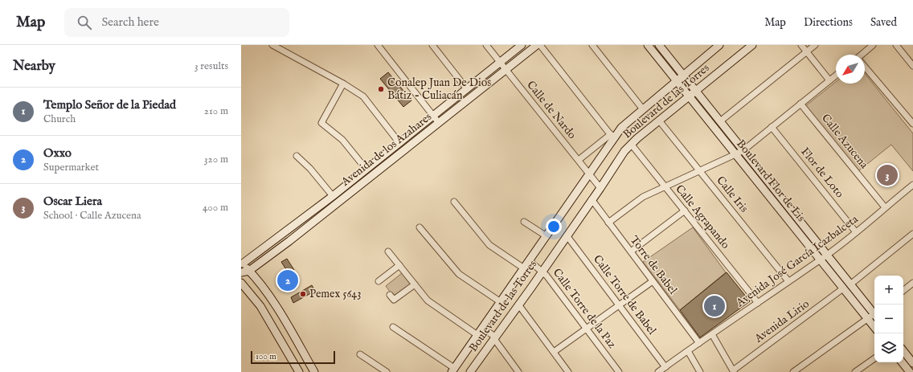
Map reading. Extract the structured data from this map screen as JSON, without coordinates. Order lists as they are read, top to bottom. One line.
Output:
{"streets":{"street":["Boulevard de las Torres","Calle de Nardo","Calle Azucena","Avenida de los Azahares","Flor de Loto","Boulevard Flor de Lis","Calle Iris","Calle Agrapando","Avenida José García Icazbalceta","Torre de Babel","Calle Torre de Babel","Calle Torre de la Paz","Avenida Lirio"]},"crossings":[["Boulevard de las Torres","Calle de Nardo"],["Boulevard de las Torres","Boulevard Flor de Lis"],["Boulevard de las Torres","Calle Iris"],["Boulevard de las Torres","Calle Agrapando"],["Boulevard de las Torres","Torre de Babel"],["Boulevard de las Torres","Calle Torre de Babel"],["Boulevard de las Torres","Calle Torre de la Paz"],["Calle de Nardo","Avenida de los Azahares"],["Calle Azucena","Avenida José García Icazbalceta"],["Flor de Loto","Avenida José García Icazbalceta"],["Boulevard Flor de Lis","Avenida José García Icazbalceta"],["Boulevard Flor de Lis","Avenida Lirio"],["Calle Iris","Avenida José García Icazbalceta"],["Calle Agrapando","Avenida José García Icazbalceta"],["Avenida José García Icazbalceta","Torre de Babel"],["Avenida José García Icazbalceta","Calle Torre de Babel"]],"places":["Conalep Juan De Dios Bátiz - Culiacán","Pemex 5643"],"scale_bar":"100 m","north":"bottom left","page":{"header":"Map","search":"Search here","nav":["Map","Directions","Saved"],"heading":["Nearby","3 results"],"list":[{"mark":"1","name":"Templo Señor de la Piedad","note":"Church","value":"210 m"},{"mark":"2","name":"Oxxo","note":"Supermarket","value":"320 m"},{"mark":"3","name":"Oscar Liera","note":"School · Calle Azucena","value":"400 m"}],"pins":["3","2","1"],"map_buttons":["+","−"],"scale":"100 m"}}
